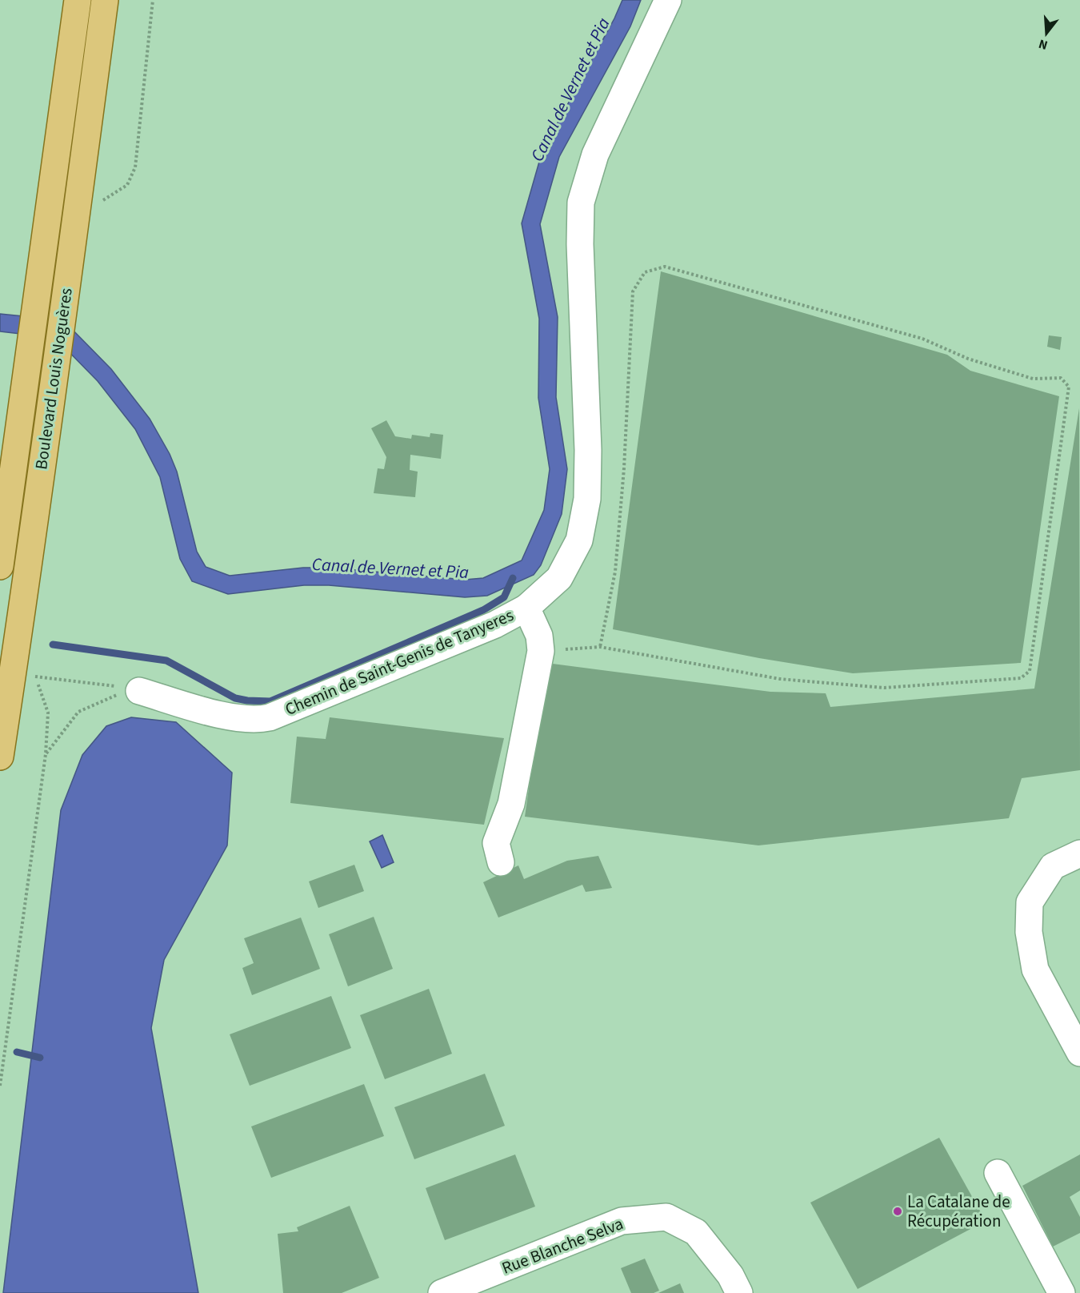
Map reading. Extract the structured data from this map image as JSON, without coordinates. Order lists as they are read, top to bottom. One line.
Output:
{"streets":{"main road":["Boulevard Louis Noguères"],"street":["Chemin de Saint-Genis de Tanyeres","Rue Blanche Selva"]},"water":["Canal de Vernet et Pia"],"places":["La Catalane de Récupération"],"north":"bottom"}
